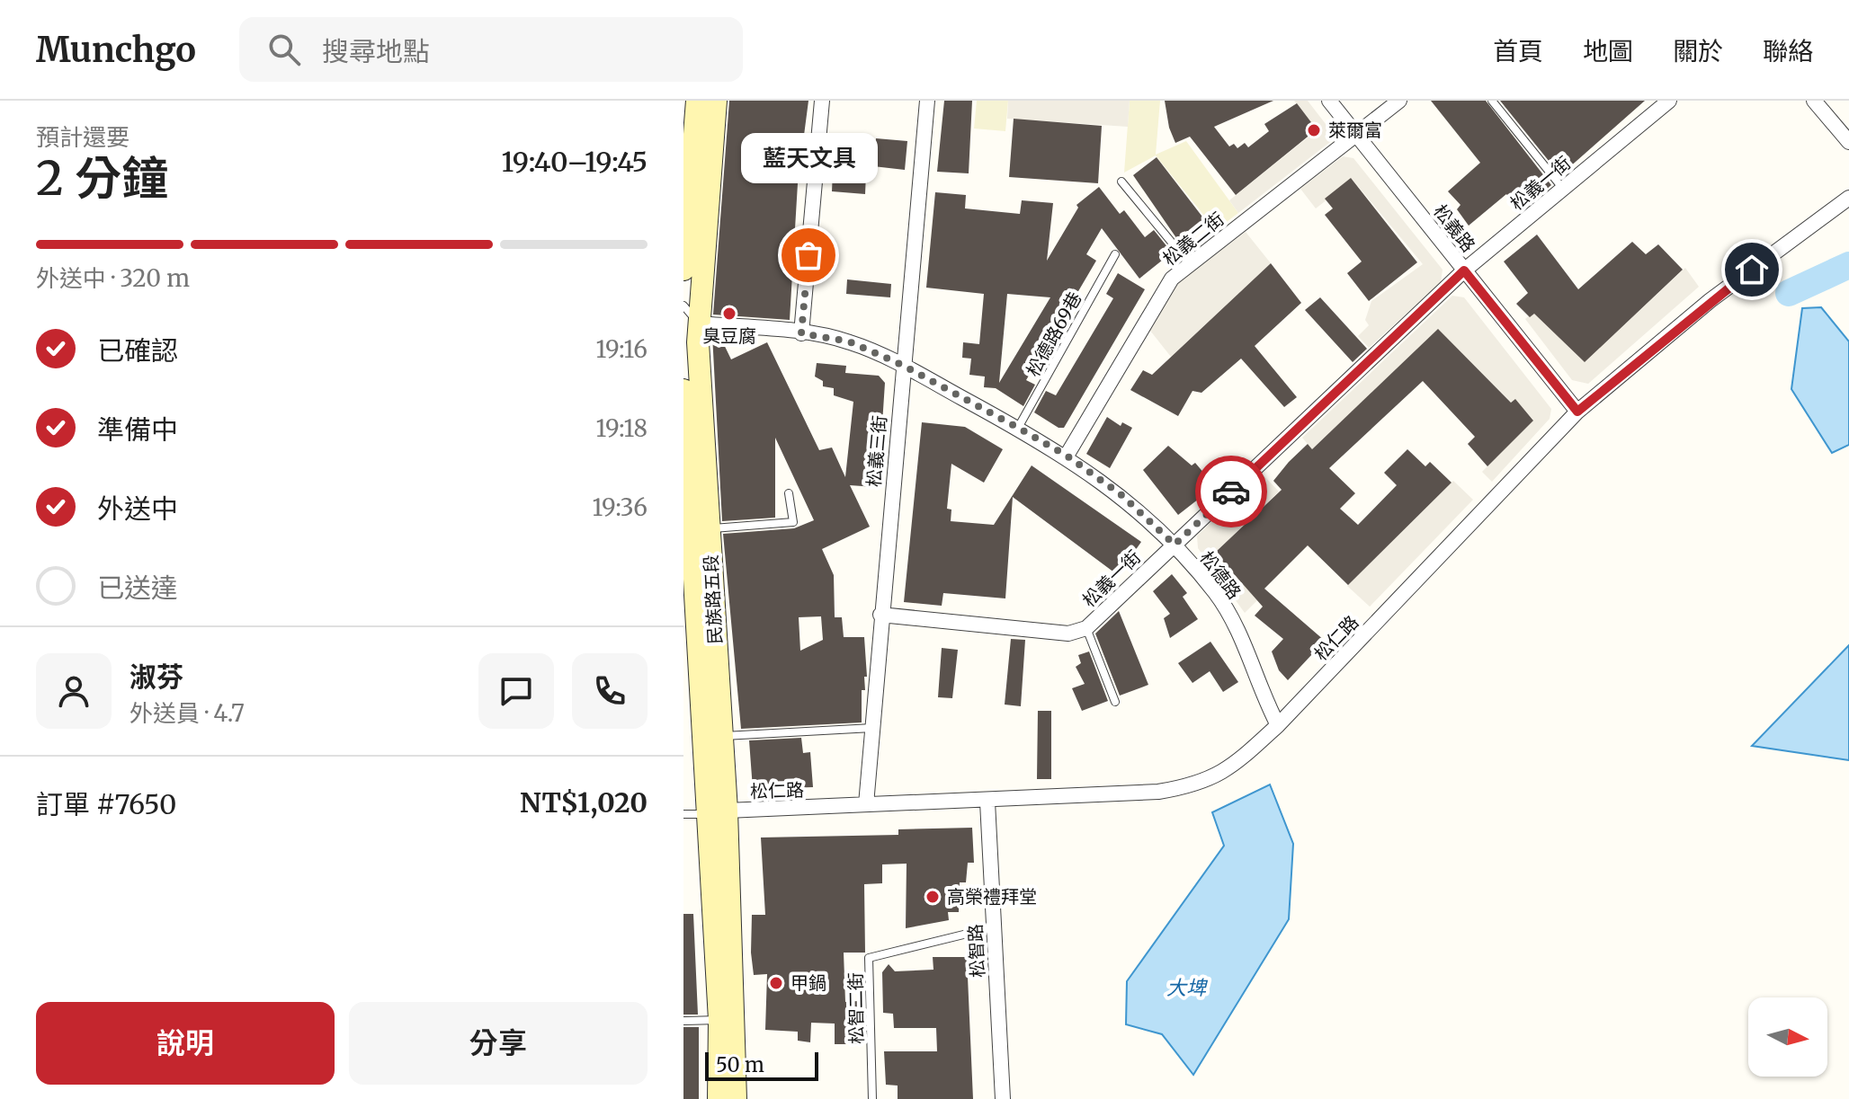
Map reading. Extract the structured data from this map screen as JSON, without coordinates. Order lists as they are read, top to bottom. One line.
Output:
{"streets":{"main road":["民族路五段"],"street":["松義一街","松義路","松義二街","松義三街","松德路","松仁路","松智路"],"lane":["松德路69巷","松智二街"]},"crossings":[["松義一街","松義路"],["松義一街","松義三街"],["松義一街","松德路"],["松義路","松義二街"],["松義路","松仁路"],["松義二街","松德路"],["松德路69巷","松德路"],["松義三街","松德路"],["松義三街","松仁路"],["松德路","民族路五段"],["松德路","松仁路"],["民族路五段","松仁路"],["松仁路","松智路"],["松智路","松智二街"]],"water":["大埤"],"places":["萊爾富","藍天文具","臭豆腐","高榮禮拜堂","甲鍋"],"scale_bar":"50 m","north":"right","page":{"header":"Munchgo","search":"搜尋地點","nav":["首頁","地圖","關於","聯絡"],"heading":["2 分鐘","預計還要","19:40–19:45"],"panel":["淑芬","外送員 · 4.7","訂單 #7650","NT$1,020"],"bubble":"藍天文具","bar":"外送中 · 320 m","list":[["已確認","19:16"],["準備中","19:18"],["外送中","19:36"],"已送達"],"buttons":["說明","分享"],"scale":"50 m"}}
